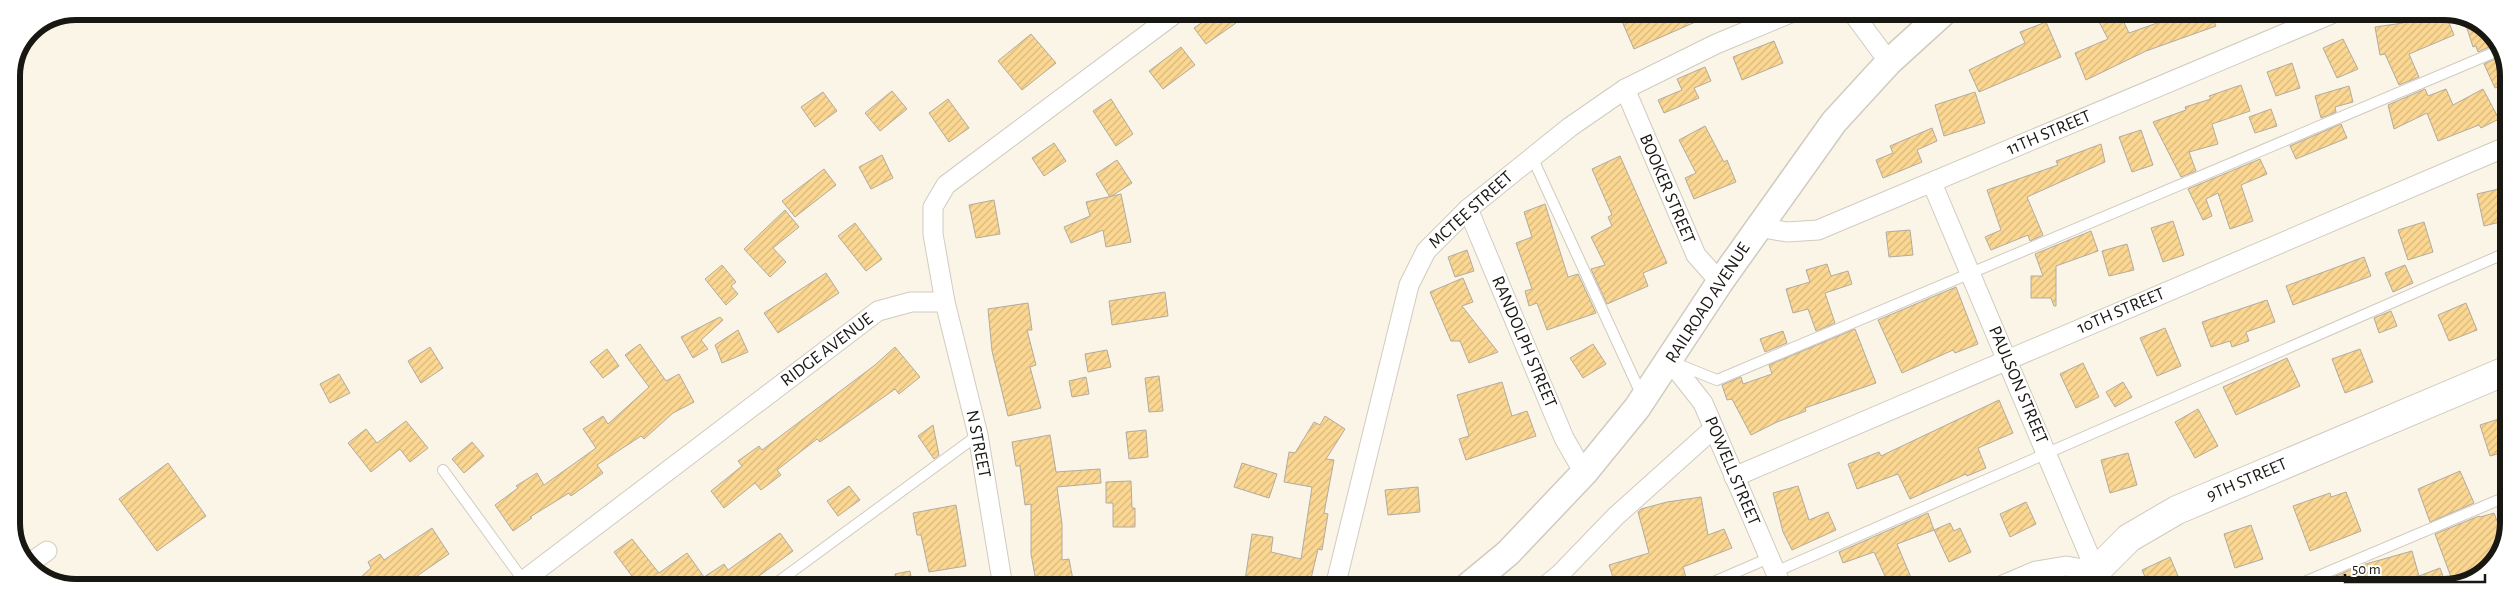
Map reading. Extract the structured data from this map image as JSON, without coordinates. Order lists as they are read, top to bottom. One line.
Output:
{"streets":{"main road":["9TH STREET"],"street":["11TH STREET","BOOKER STREET","MCTEE STREET","RAILROAD AVENUE","10TH STREET","RANDOLPH STREET","RIDGE AVENUE","PAULSON STREET","N STREET","POWELL STREET"]},"crossings":[["11TH STREET","RAILROAD AVENUE"],["11TH STREET","PAULSON STREET"],["BOOKER STREET","MCTEE STREET"],["BOOKER STREET","RAILROAD AVENUE"],["MCTEE STREET","RANDOLPH STREET"],["RAILROAD AVENUE","RANDOLPH STREET"],["RAILROAD AVENUE","POWELL STREET"],["10TH STREET","PAULSON STREET"],["10TH STREET","POWELL STREET"],["RIDGE AVENUE","N STREET"]],"scale_bar":"50 m"}
